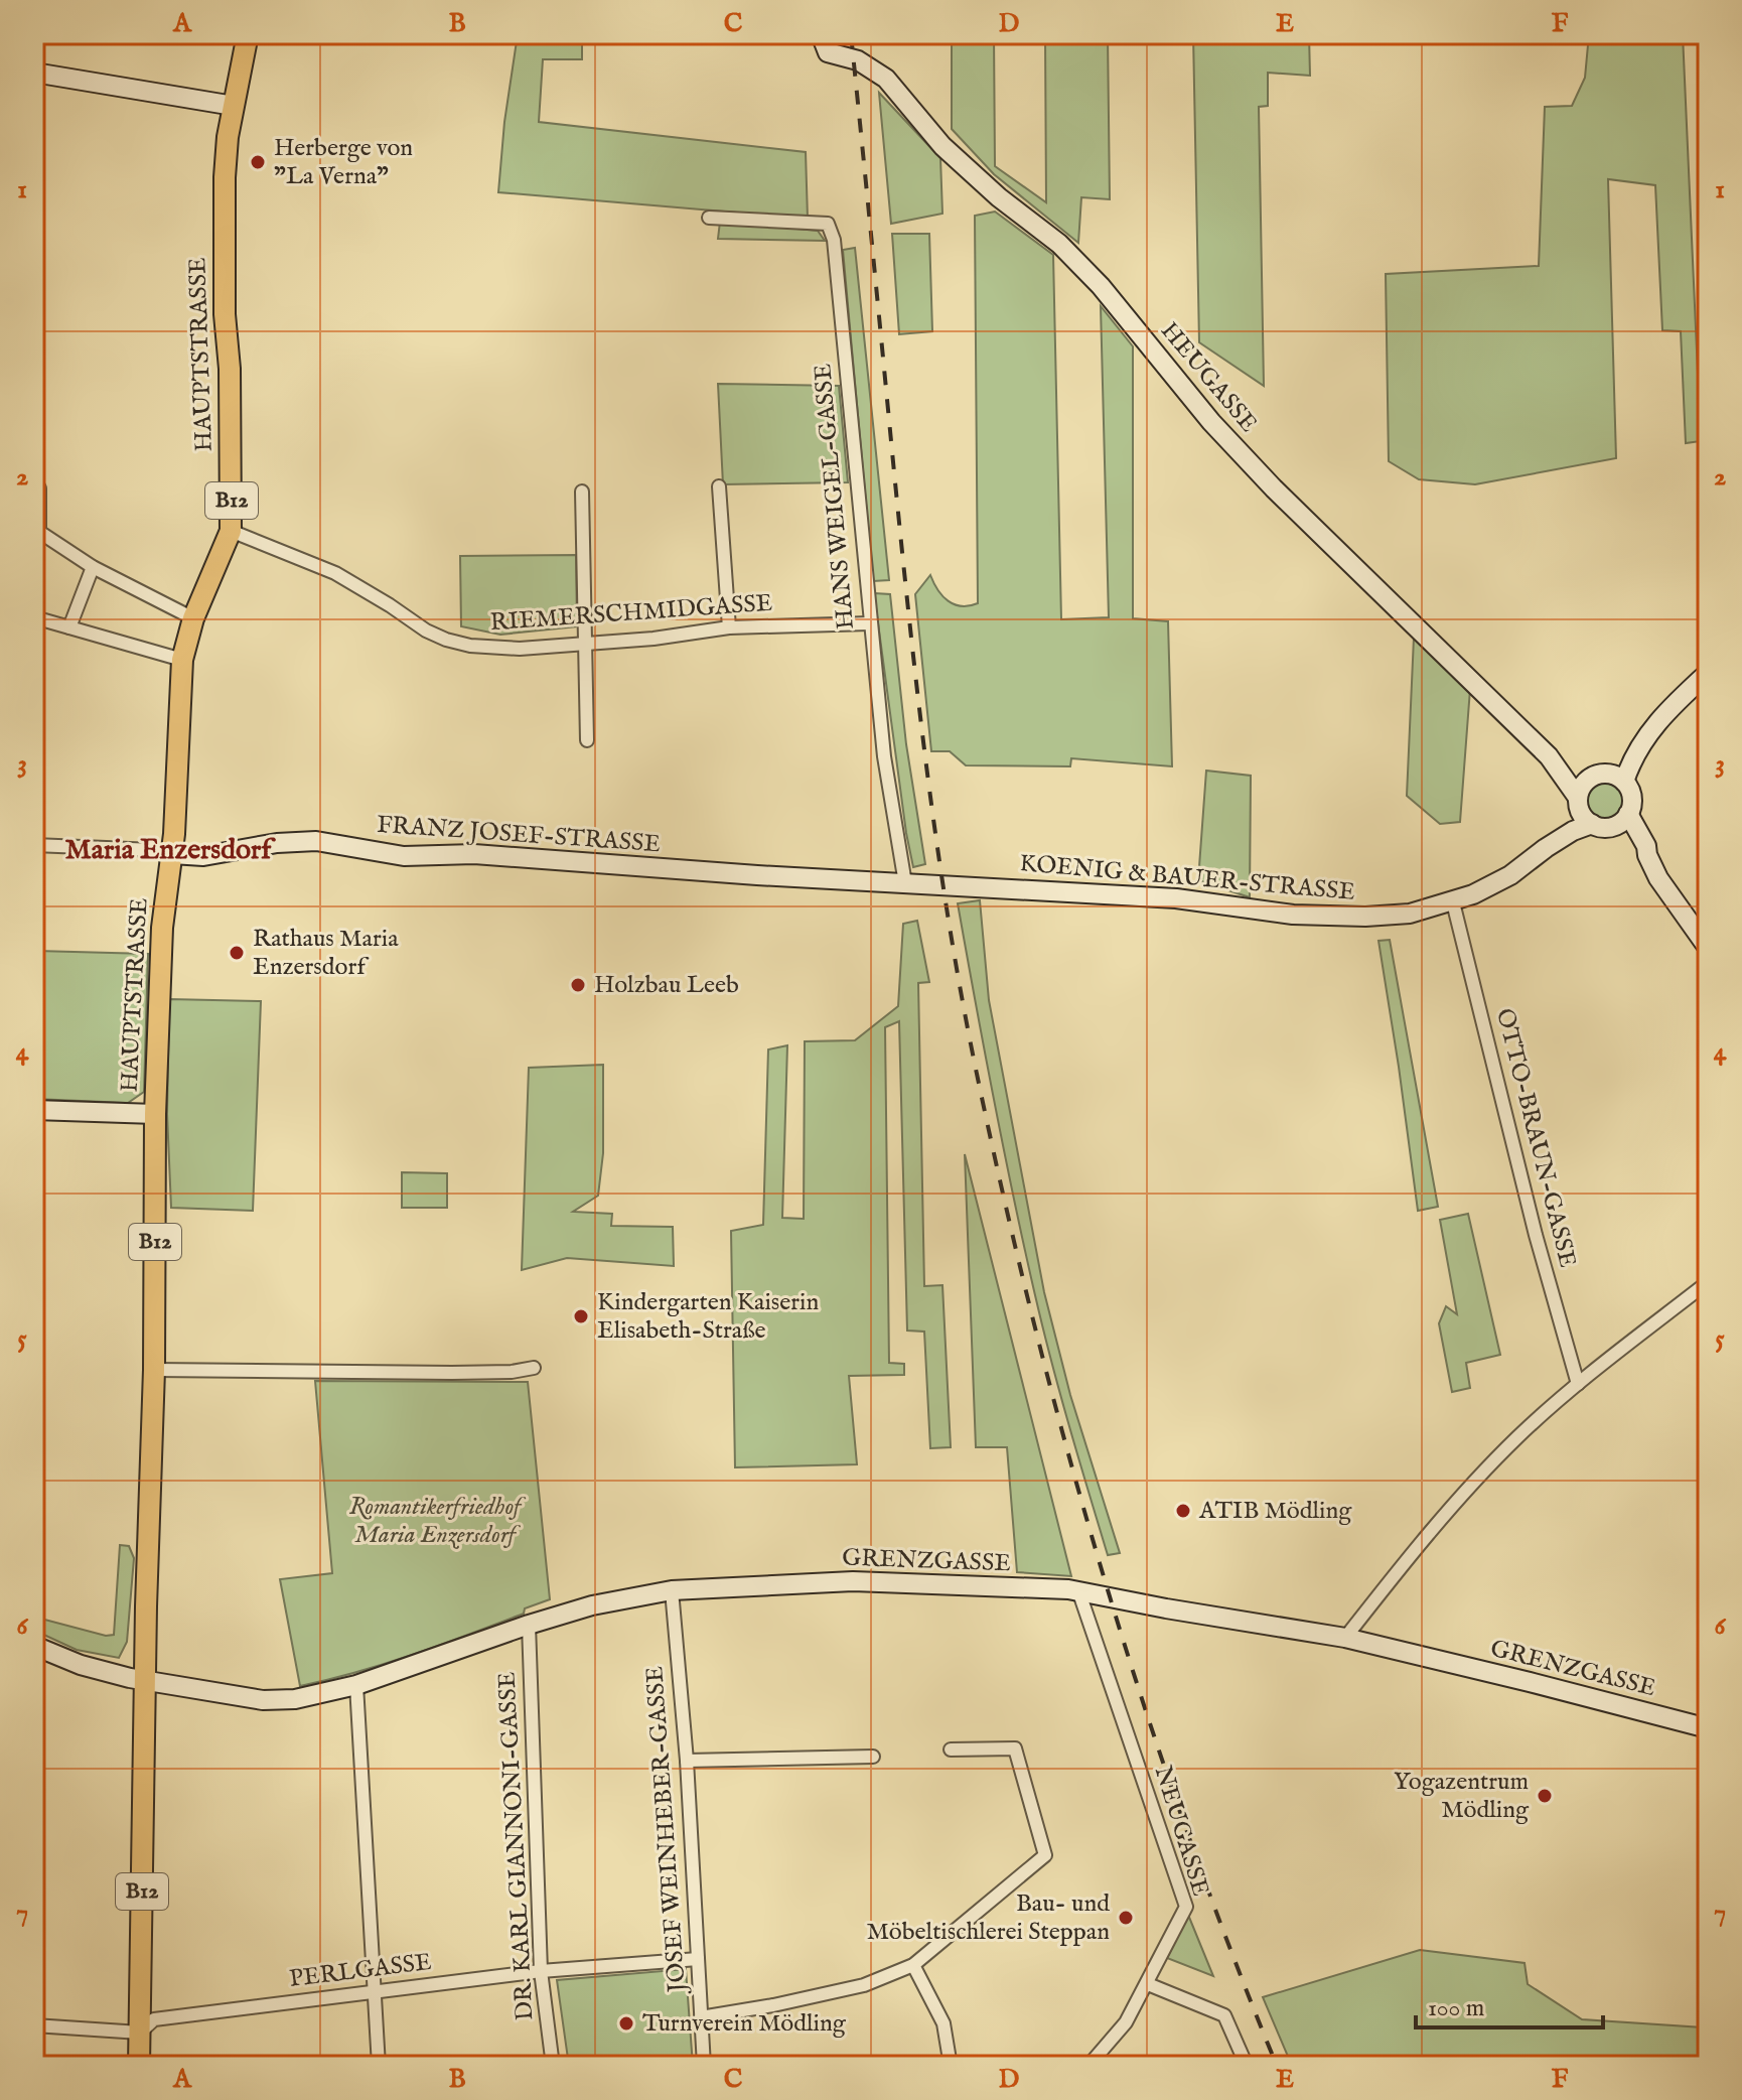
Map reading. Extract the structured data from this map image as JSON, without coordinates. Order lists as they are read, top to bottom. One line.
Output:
{"streets":{"main road":["HAUPTSTRASSE","B12"],"street":["HEUGASSE","HANS WEIGEL-GASSE","RIEMERSCHMIDGASSE","FRANZ JOSEF-STRASSE","KOENIG & BAUER-STRASSE","OTTO-BRAUN-GASSE","GRENZGASSE","JOSEF WEINHEBER-GASSE","NEUGASSE","DR. KARL GIANNONI-GASSE","PERLGASSE"]},"crossings":[["HAUPTSTRASSE","B12"],["HAUPTSTRASSE","RIEMERSCHMIDGASSE"],["HAUPTSTRASSE","FRANZ JOSEF-STRASSE"],["HAUPTSTRASSE","GRENZGASSE"],["HEUGASSE","KOENIG & BAUER-STRASSE"],["HANS WEIGEL-GASSE","RIEMERSCHMIDGASSE"],["HANS WEIGEL-GASSE","FRANZ JOSEF-STRASSE"],["HANS WEIGEL-GASSE","KOENIG & BAUER-STRASSE"],["B12","GRENZGASSE"],["B12","PERLGASSE"],["FRANZ JOSEF-STRASSE","KOENIG & BAUER-STRASSE"],["KOENIG & BAUER-STRASSE","OTTO-BRAUN-GASSE"],["GRENZGASSE","JOSEF WEINHEBER-GASSE"],["GRENZGASSE","NEUGASSE"],["GRENZGASSE","DR. KARL GIANNONI-GASSE"],["JOSEF WEINHEBER-GASSE","PERLGASSE"],["DR. KARL GIANNONI-GASSE","PERLGASSE"]],"districts":["Maria Enzersdorf"],"parks":["Romantikerfriedhof Maria Enzersdorf"],"places":["Herberge von \"La Verna\"","Rathaus Maria Enzersdorf","Holzbau Leeb","Kindergarten Kaiserin Elisabeth-Straße","ATIB Mödling","Yogazentrum Mödling","Bau- und Möbeltischlerei Steppan","Turnverein Mödling"],"scale_bar":"100 m","grid":{"columns":["A","B","C","D","E","F"],"rows":["1","2","3","4","5","6","7"]}}
